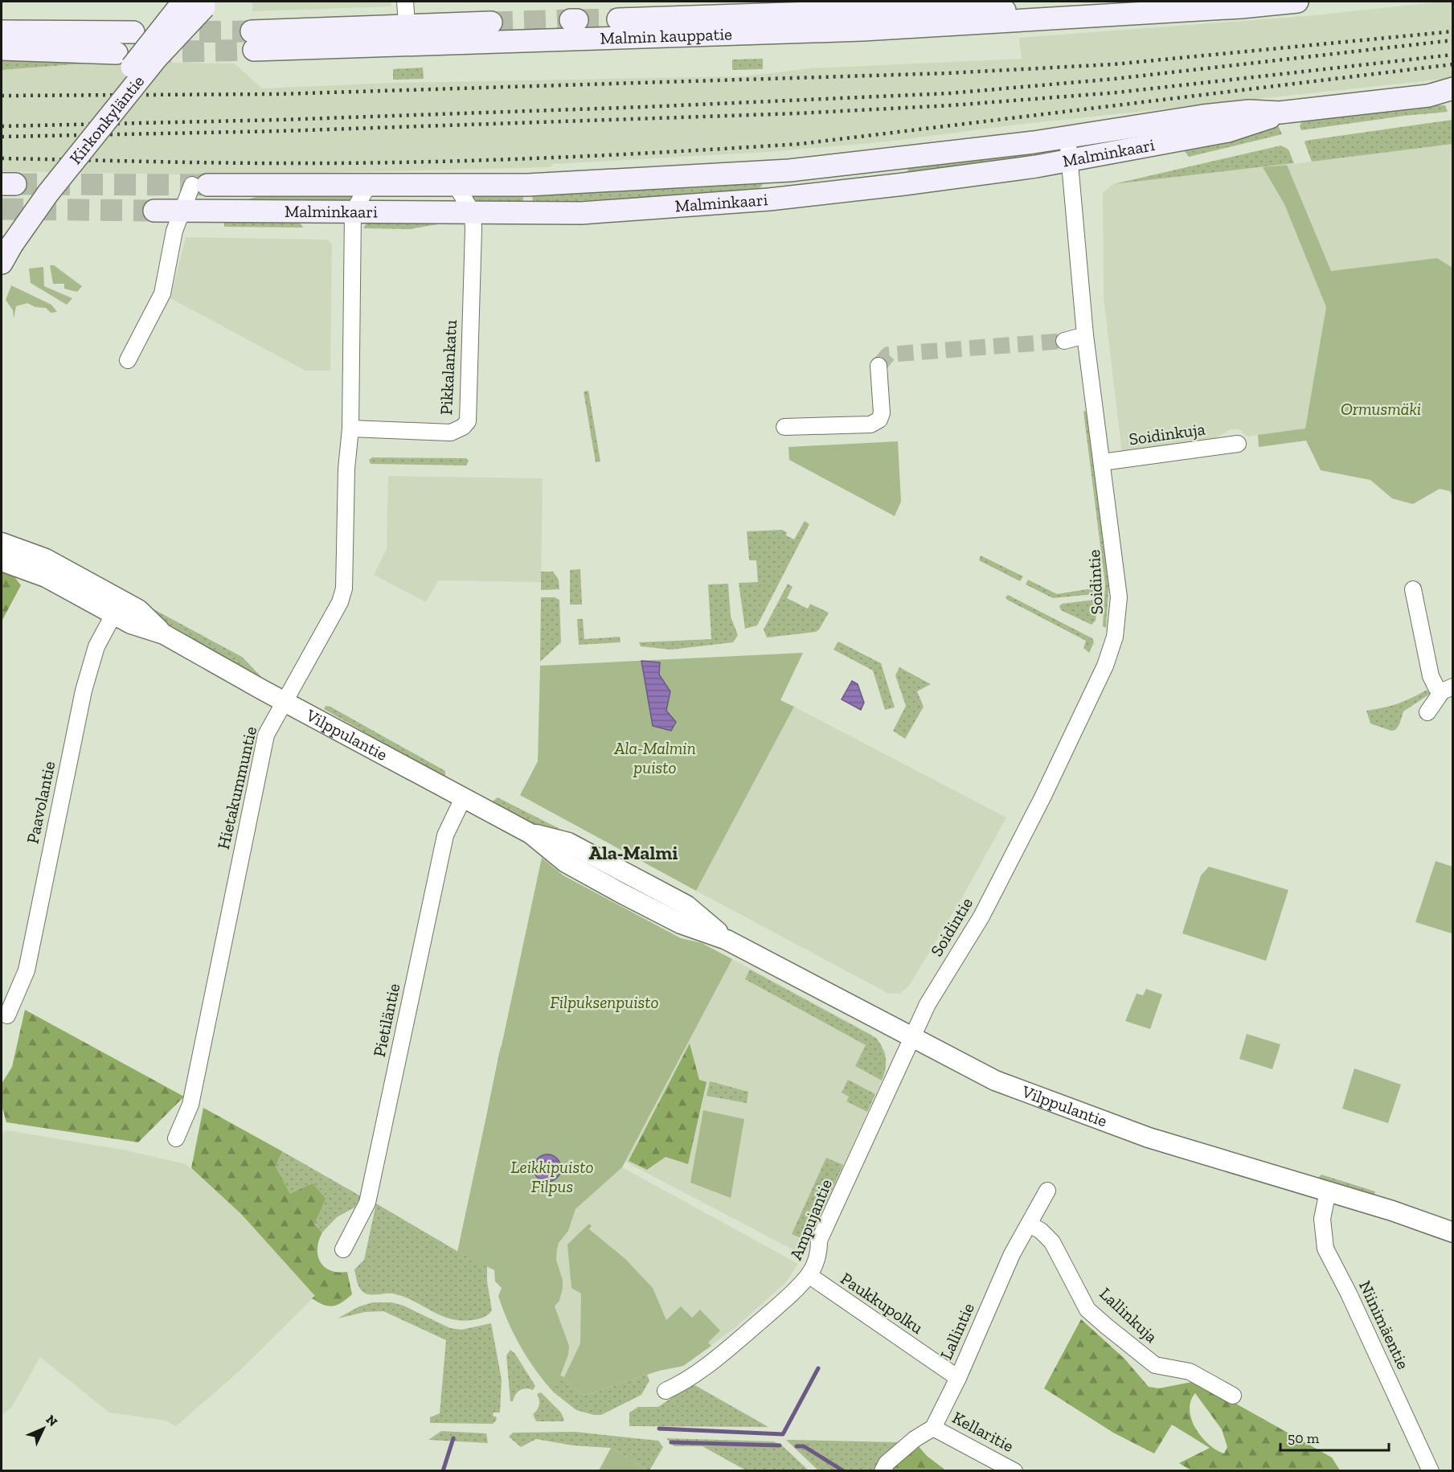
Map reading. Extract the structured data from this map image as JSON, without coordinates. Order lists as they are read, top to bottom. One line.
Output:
{"streets":{"main road":["Malmin kauppatie","Kirkonkyläntie","Malminkaari"],"street":["Pikkalankatu","Soidinkuja","Soidintie","Vilppulantie","Hietakummuntie","Paavolantie","Pietiläntie","Ampujantie","Paukkupolku","Lallinkuja","Niinimäentie","Lallintie","Kellaritie"]},"crossings":[["Malminkaari","Pikkalankatu"],["Malminkaari","Soidintie"],["Pikkalankatu","Hietakummuntie"],["Soidinkuja","Soidintie"],["Soidintie","Vilppulantie"],["Soidintie","Ampujantie"],["Vilppulantie","Hietakummuntie"],["Vilppulantie","Paavolantie"],["Vilppulantie","Pietiläntie"],["Vilppulantie","Ampujantie"],["Vilppulantie","Niinimäentie"],["Ampujantie","Paukkupolku"],["Paukkupolku","Lallintie"],["Lallinkuja","Lallintie"],["Lallintie","Kellaritie"]],"districts":["Ala-Malmi"],"parks":["Ormusmäki","Ala-Malmin puisto","Filpuksenpuisto","Leikkipuisto Filpus"],"scale_bar":"50 m","north":"top right"}
